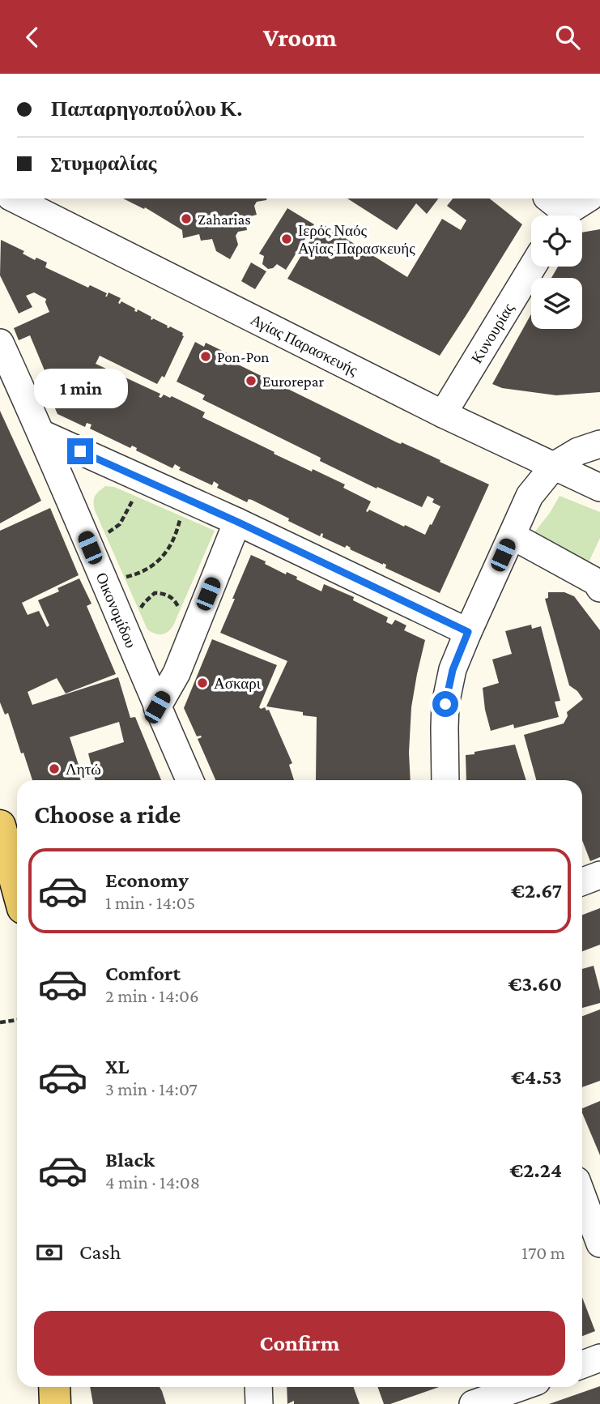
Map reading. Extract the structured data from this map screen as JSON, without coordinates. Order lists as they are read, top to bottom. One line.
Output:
{"streets":{"street":["Κυνουρίας","Αγίας Παρασκευής","Οικονομίδου"]},"crossings":[["Κυνουρίας","Αγίας Παρασκευής"]],"places":["Zaharias","Ιερός Ναός Αγίας Παρασκευής","Pon-Pon","Eurorepar","Ασκαρι","Λητώ"],"page":{"header":"Vroom","banner":["Παπαρηγοπούλου Κ.","Στυμφαλίας"],"bubble":"1 min","heading":"Choose a ride","list":[{"name":"Economy","note":"1 min · 14:05","value":"€2.67"},{"name":"Comfort","note":"2 min · 14:06","value":"€3.60"},{"name":"XL","note":"3 min · 14:07","value":"€4.53"},{"name":"Black","note":"4 min · 14:08","value":"€2.24"}],"pay":["Cash","170 m"],"buttons":"Confirm"}}
